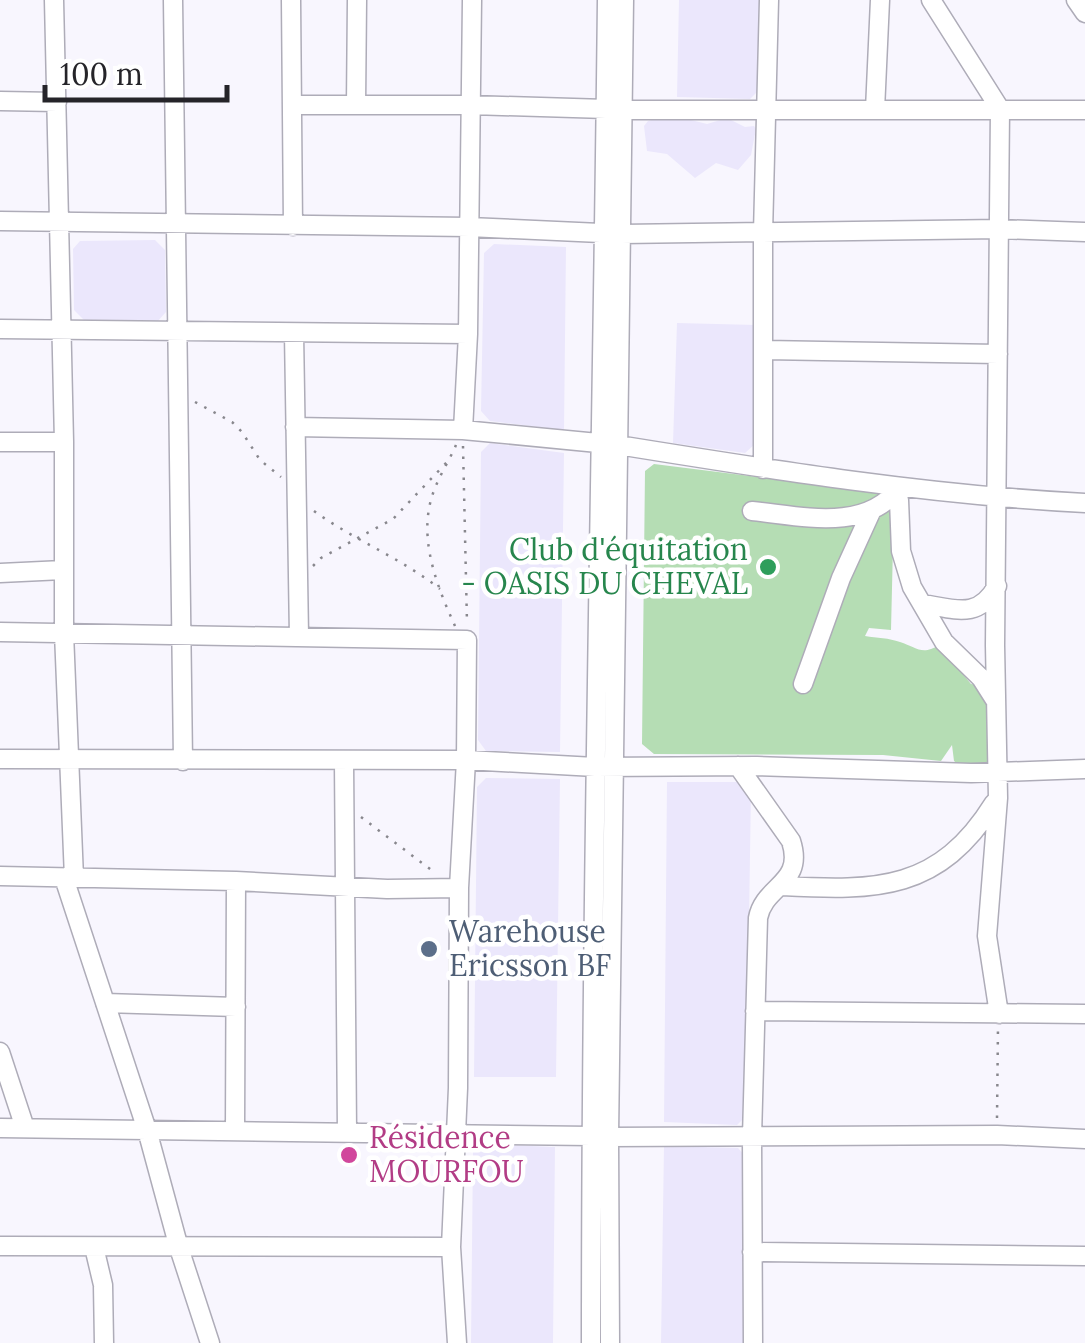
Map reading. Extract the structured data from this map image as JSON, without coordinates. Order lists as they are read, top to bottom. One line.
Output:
{"places":["Club d'équitation - OASIS DU CHEVAL","Warehouse Ericsson BF","Résidence MOURFOU"],"scale_bar":"100 m"}
